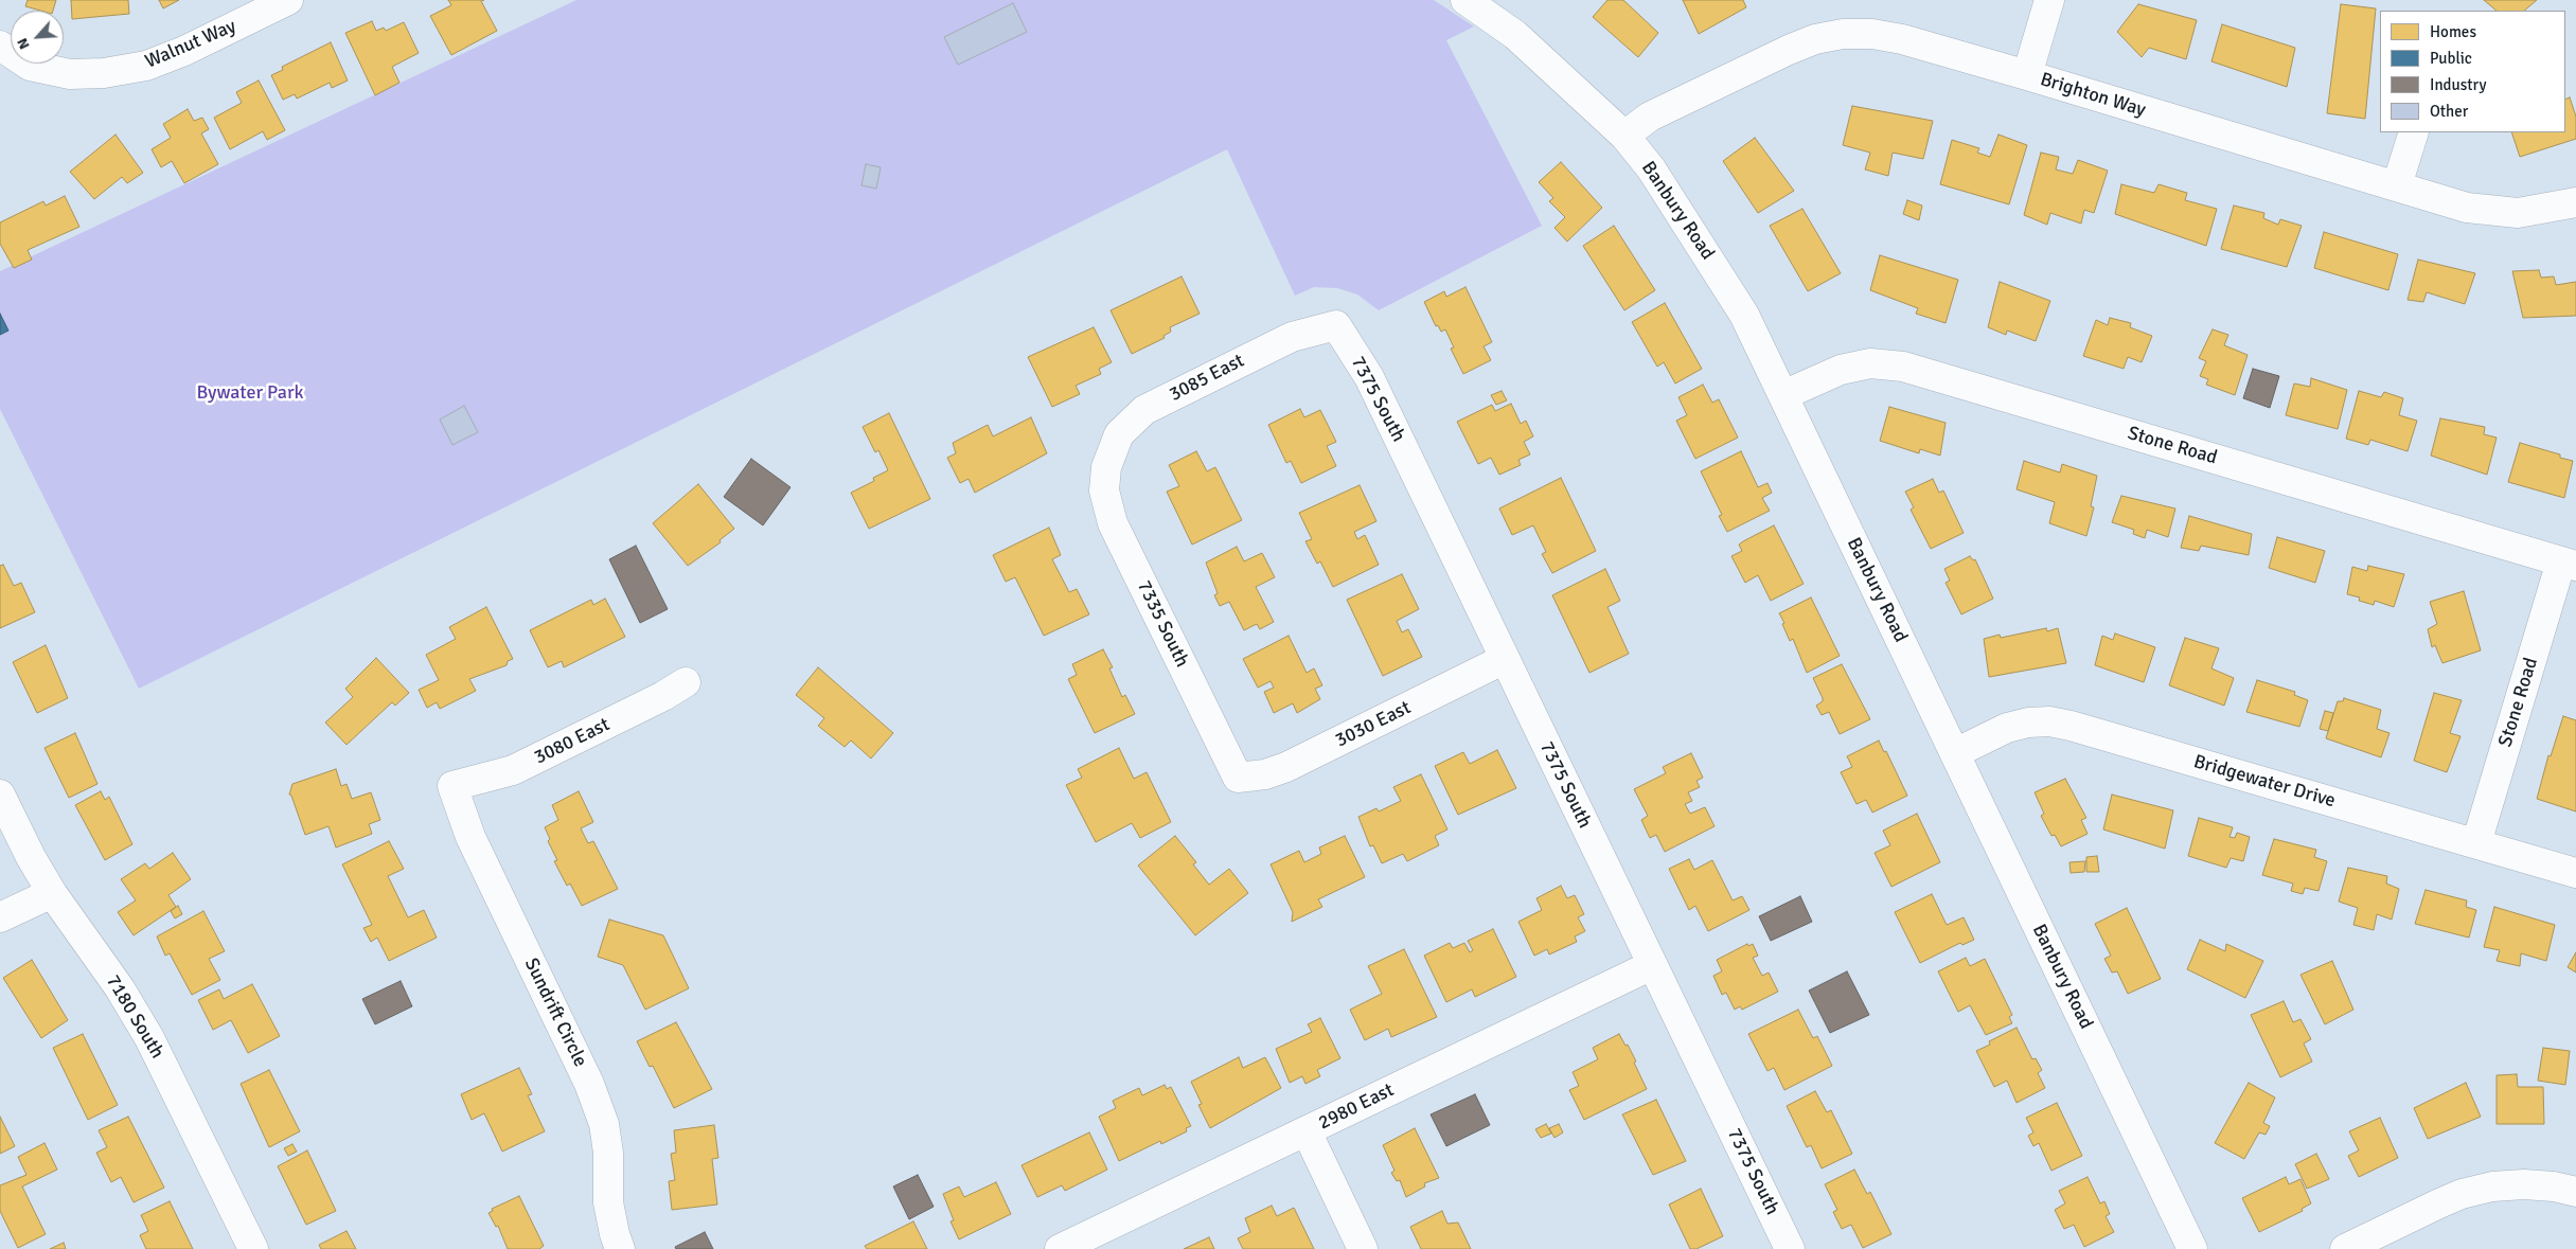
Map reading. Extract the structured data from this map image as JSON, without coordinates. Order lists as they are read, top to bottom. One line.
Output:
{"streets":{"street":["Walnut Way","Brighton Way","Banbury Road","3085 East","7375 South","Stone Road","7335 South","3030 East","3080 East","Bridgewater Drive","Sundrift Circle","7180 South","2980 East"]},"crossings":[["Brighton Way","Banbury Road"],["Banbury Road","Stone Road"],["Banbury Road","Bridgewater Drive"],["3085 East","7375 South"],["3085 East","7335 South"],["7375 South","3030 East"],["7375 South","2980 East"],["Stone Road","Bridgewater Drive"],["7335 South","3030 East"],["3080 East","Sundrift Circle"]],"parks":["Bywater Park"],"legend":["Homes","Public","Industry","Other"],"north":"bottom left"}
